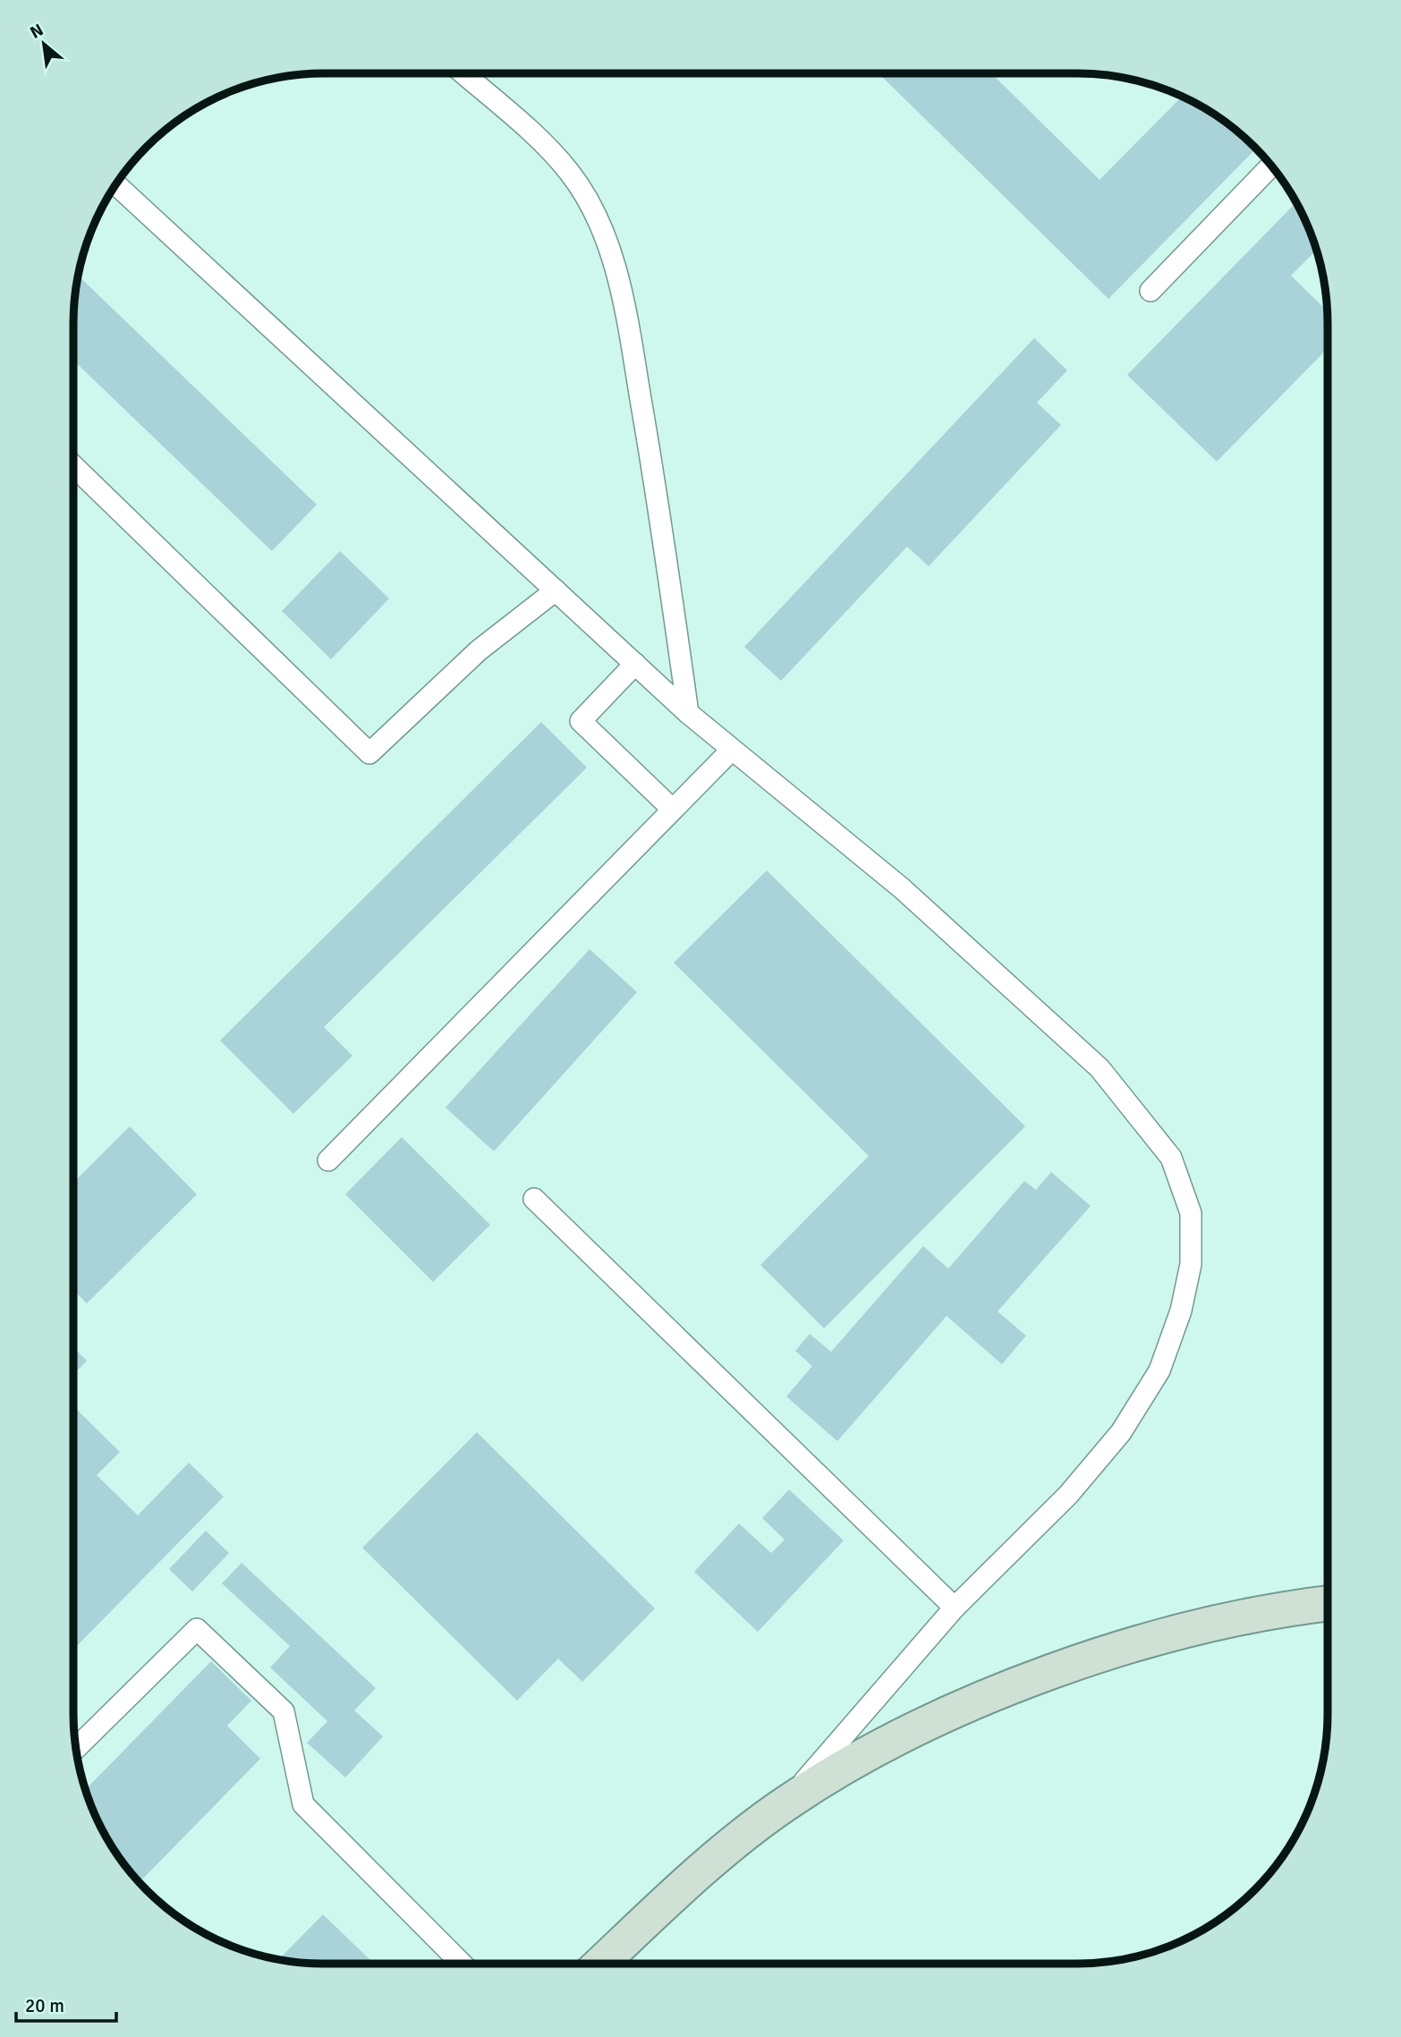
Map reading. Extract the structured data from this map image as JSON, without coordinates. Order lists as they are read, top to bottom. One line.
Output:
{"scale_bar":"20 m","north":"top left"}
